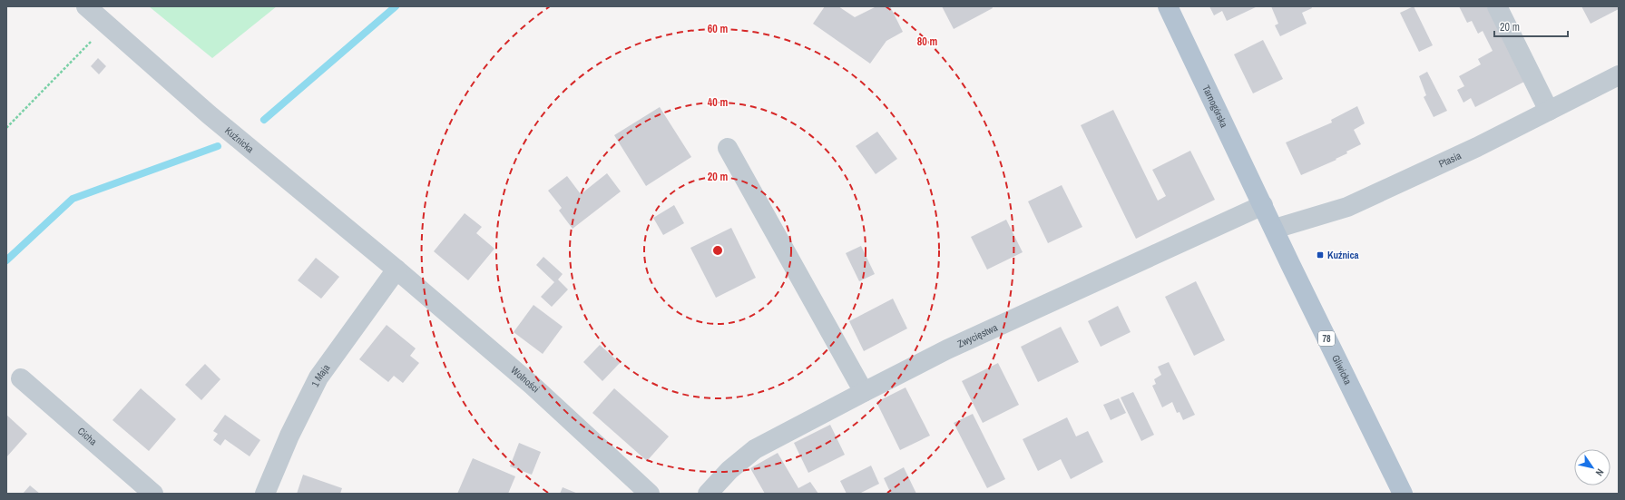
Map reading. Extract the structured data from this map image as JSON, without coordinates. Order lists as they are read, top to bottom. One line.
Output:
{"streets":{"main road":["Tarnogórska","78","Gliwicka"],"street":["Kuźnicka","Ptasia","Zwycięstwa","1 Maja","Wolności","Cicha"]},"crossings":[["Tarnogórska","Zwycięstwa"],["Tarnogórska","Gliwicka"],["Kuźnicka","1 Maja"],["Kuźnicka","Wolności"],["Ptasia","Gliwicka"],["Zwycięstwa","Gliwicka"],["1 Maja","Wolności"]],"places":{"transit":["Kuźnica"]},"scale_bar":"20 m","north":"bottom right","rings":["60 m","80 m","40 m","20 m"]}
